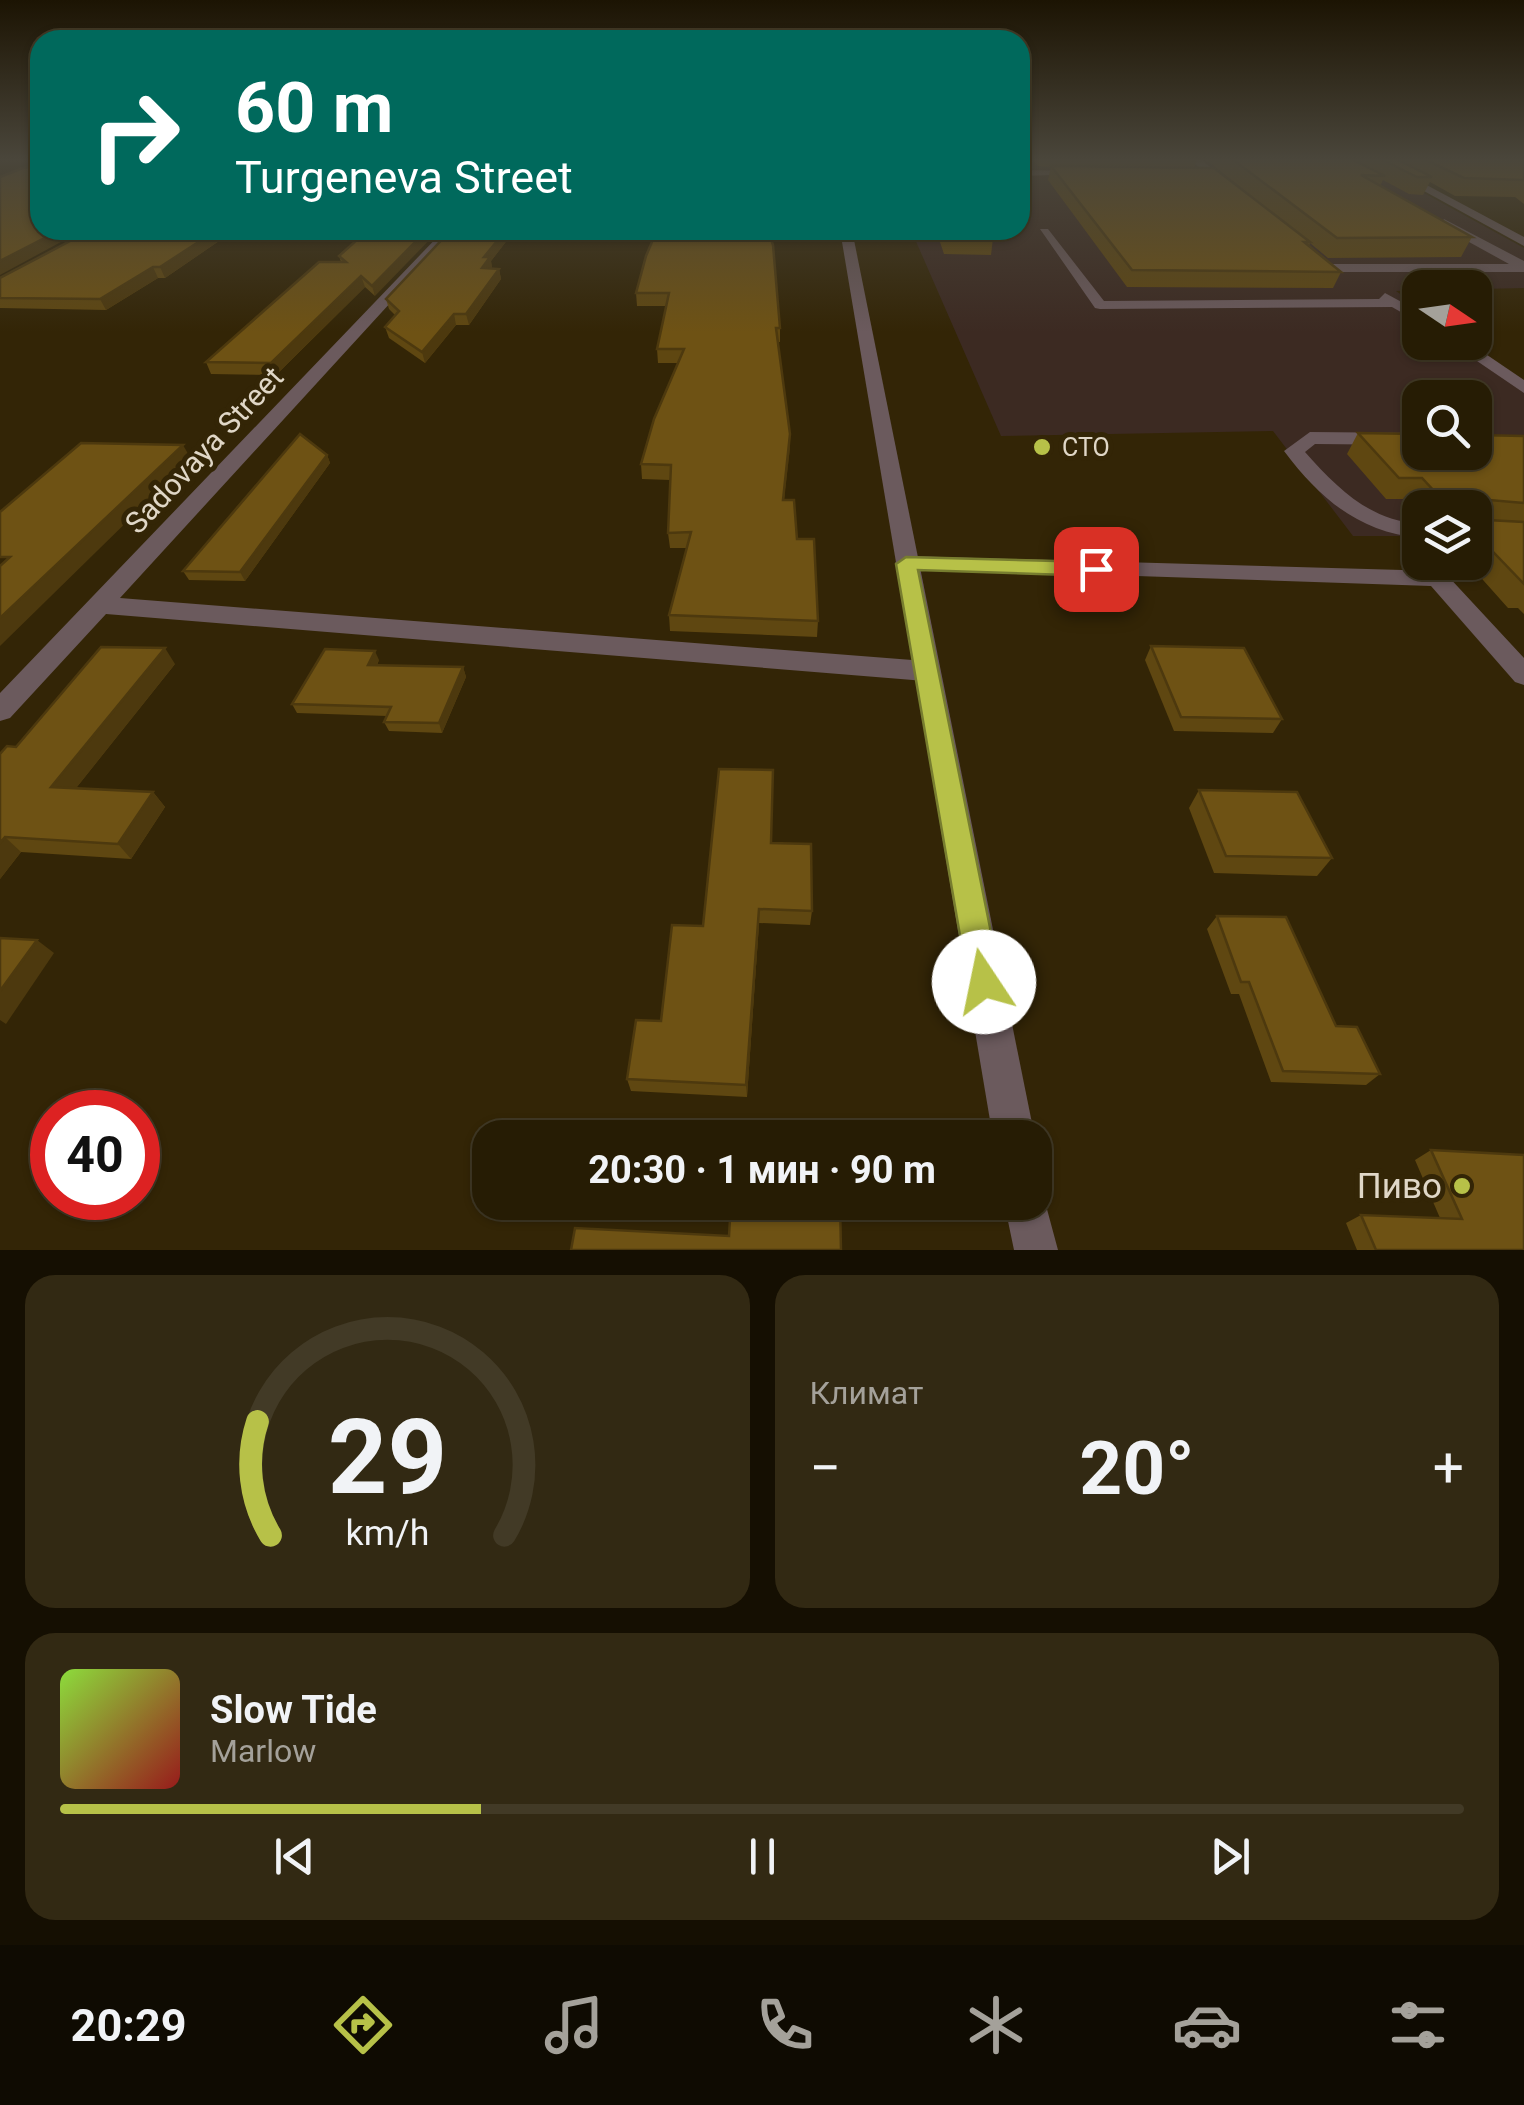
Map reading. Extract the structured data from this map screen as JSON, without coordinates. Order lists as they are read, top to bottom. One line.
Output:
{"streets":{"street":["Sadovaya Street"]},"places":["СТО","Пиво"],"north":"right","page":{"turn":["60 m","Turgeneva Street"],"limit":"40","trip":"20:30 · 1 мин · 90 m","tile":"Климат","heat":["−","20°","+"],"song":["Slow Tide","Marlow"],"tabs":"20:29","gauge":["29","km/h"]}}
